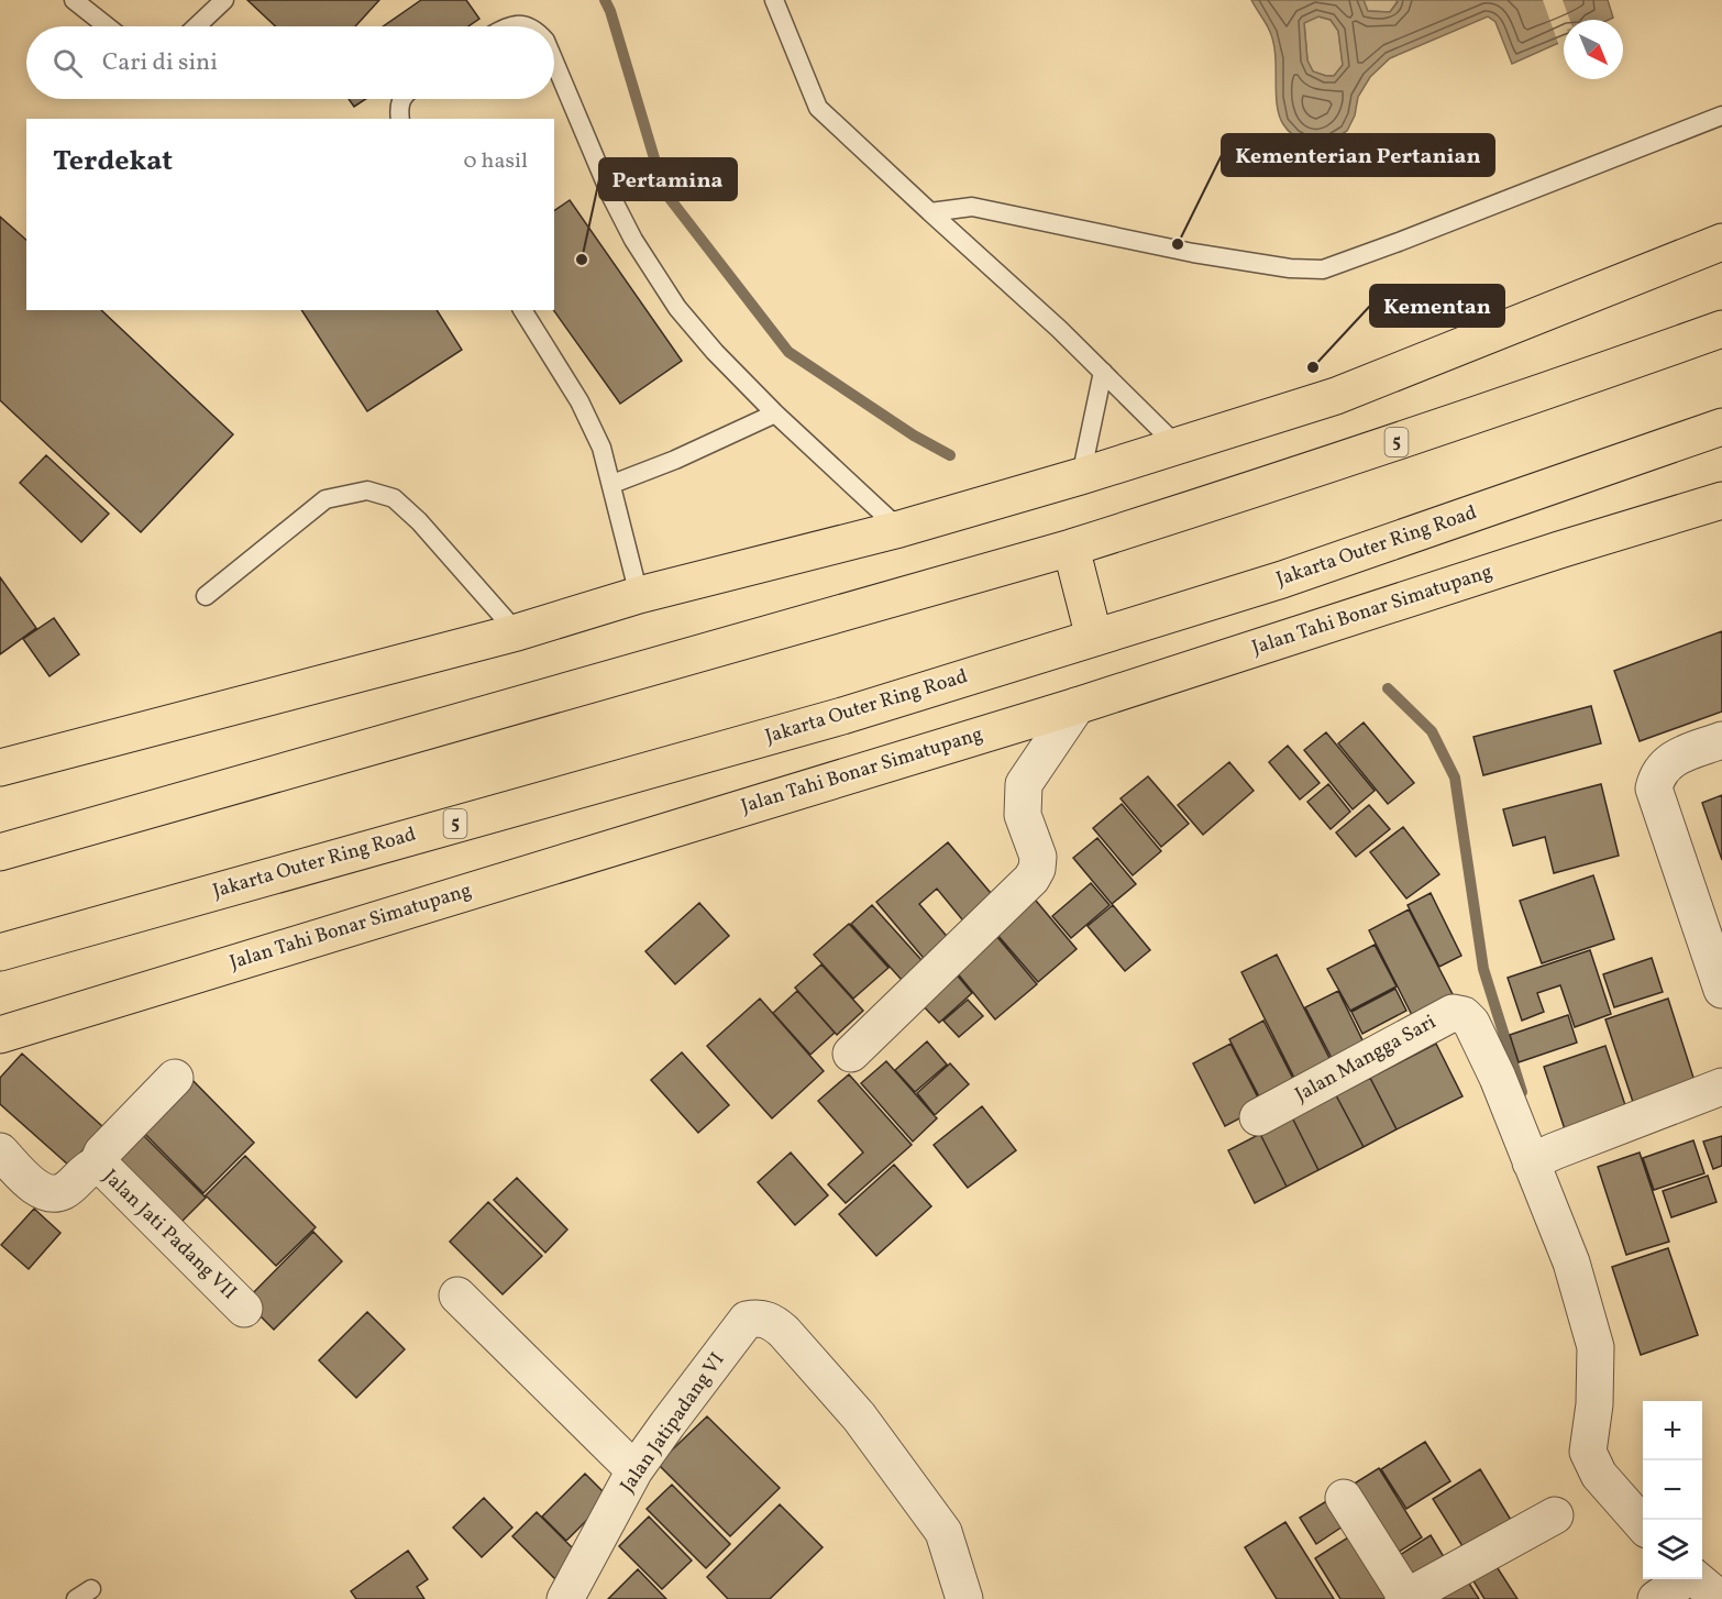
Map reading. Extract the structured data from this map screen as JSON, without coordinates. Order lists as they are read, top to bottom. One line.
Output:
{"streets":{"highway":["5","Jakarta Outer Ring Road","Jalan Tahi Bonar Simatupang"],"street":["Jalan Mangga Sari","Jalan Jati Padang VII","Jalan Jatipadang VI"]},"places":["Kementerian Pertanian","Pertamina","Kementan"],"north":"bottom right","page":{"search":"Cari di sini","heading":["Terdekat","0 hasil"],"map_buttons":["+","−"]}}
